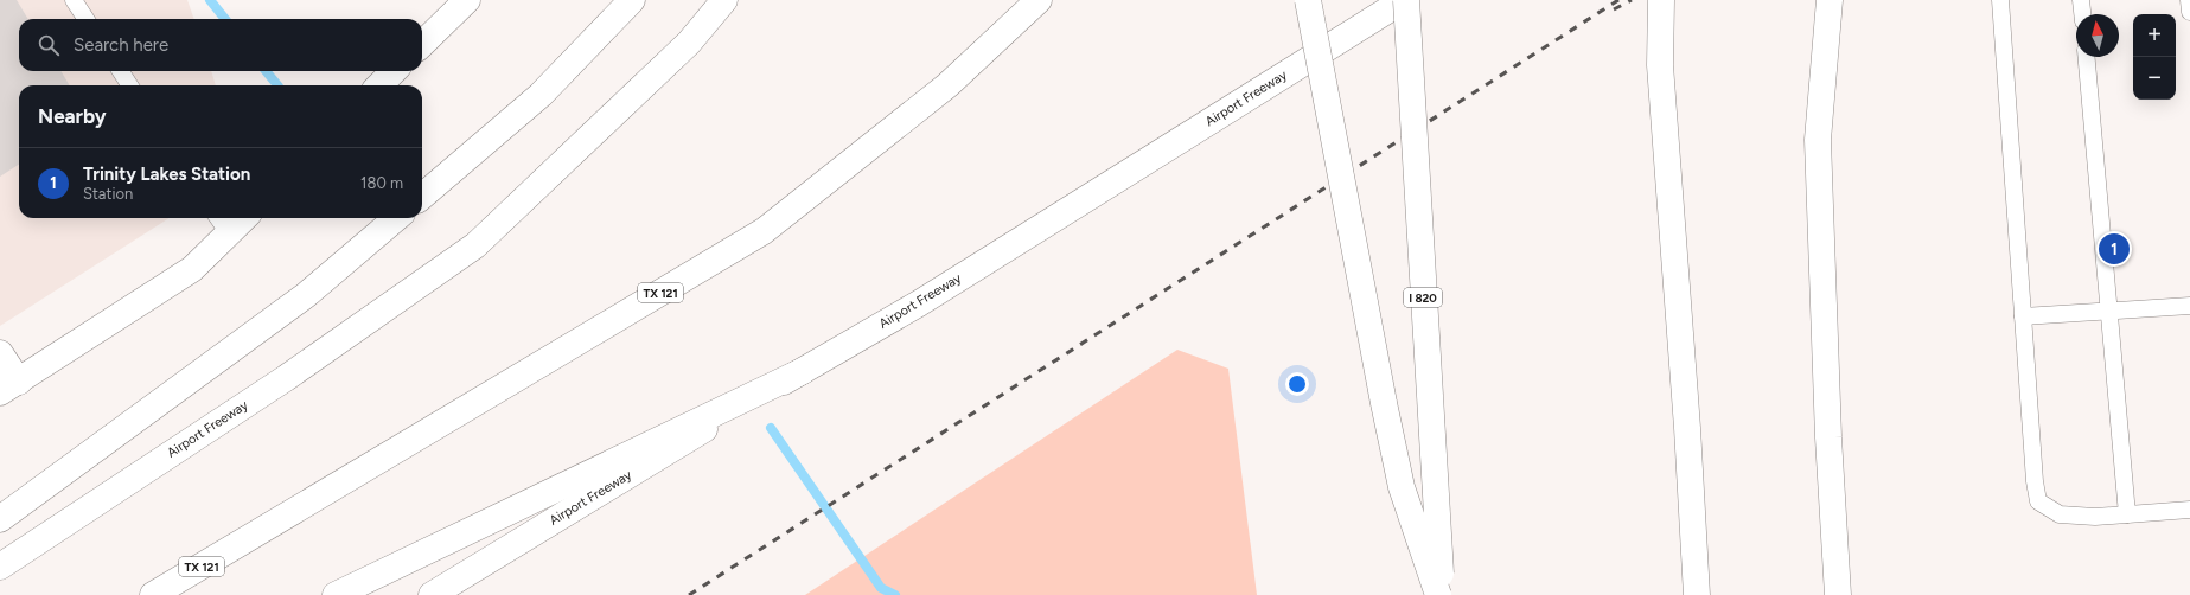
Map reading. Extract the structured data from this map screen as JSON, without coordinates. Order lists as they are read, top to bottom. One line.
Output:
{"streets":{"main road":["Airport Freeway","TX 121","I 820"]},"crossings":[["Airport Freeway","I 820"]],"north":"top","page":{"map_buttons":["+","−"],"search":"Search here","heading":"Nearby","list":[{"mark":"1","name":"Trinity Lakes Station","note":"Station","value":"180 m"}],"pins":"1"}}
